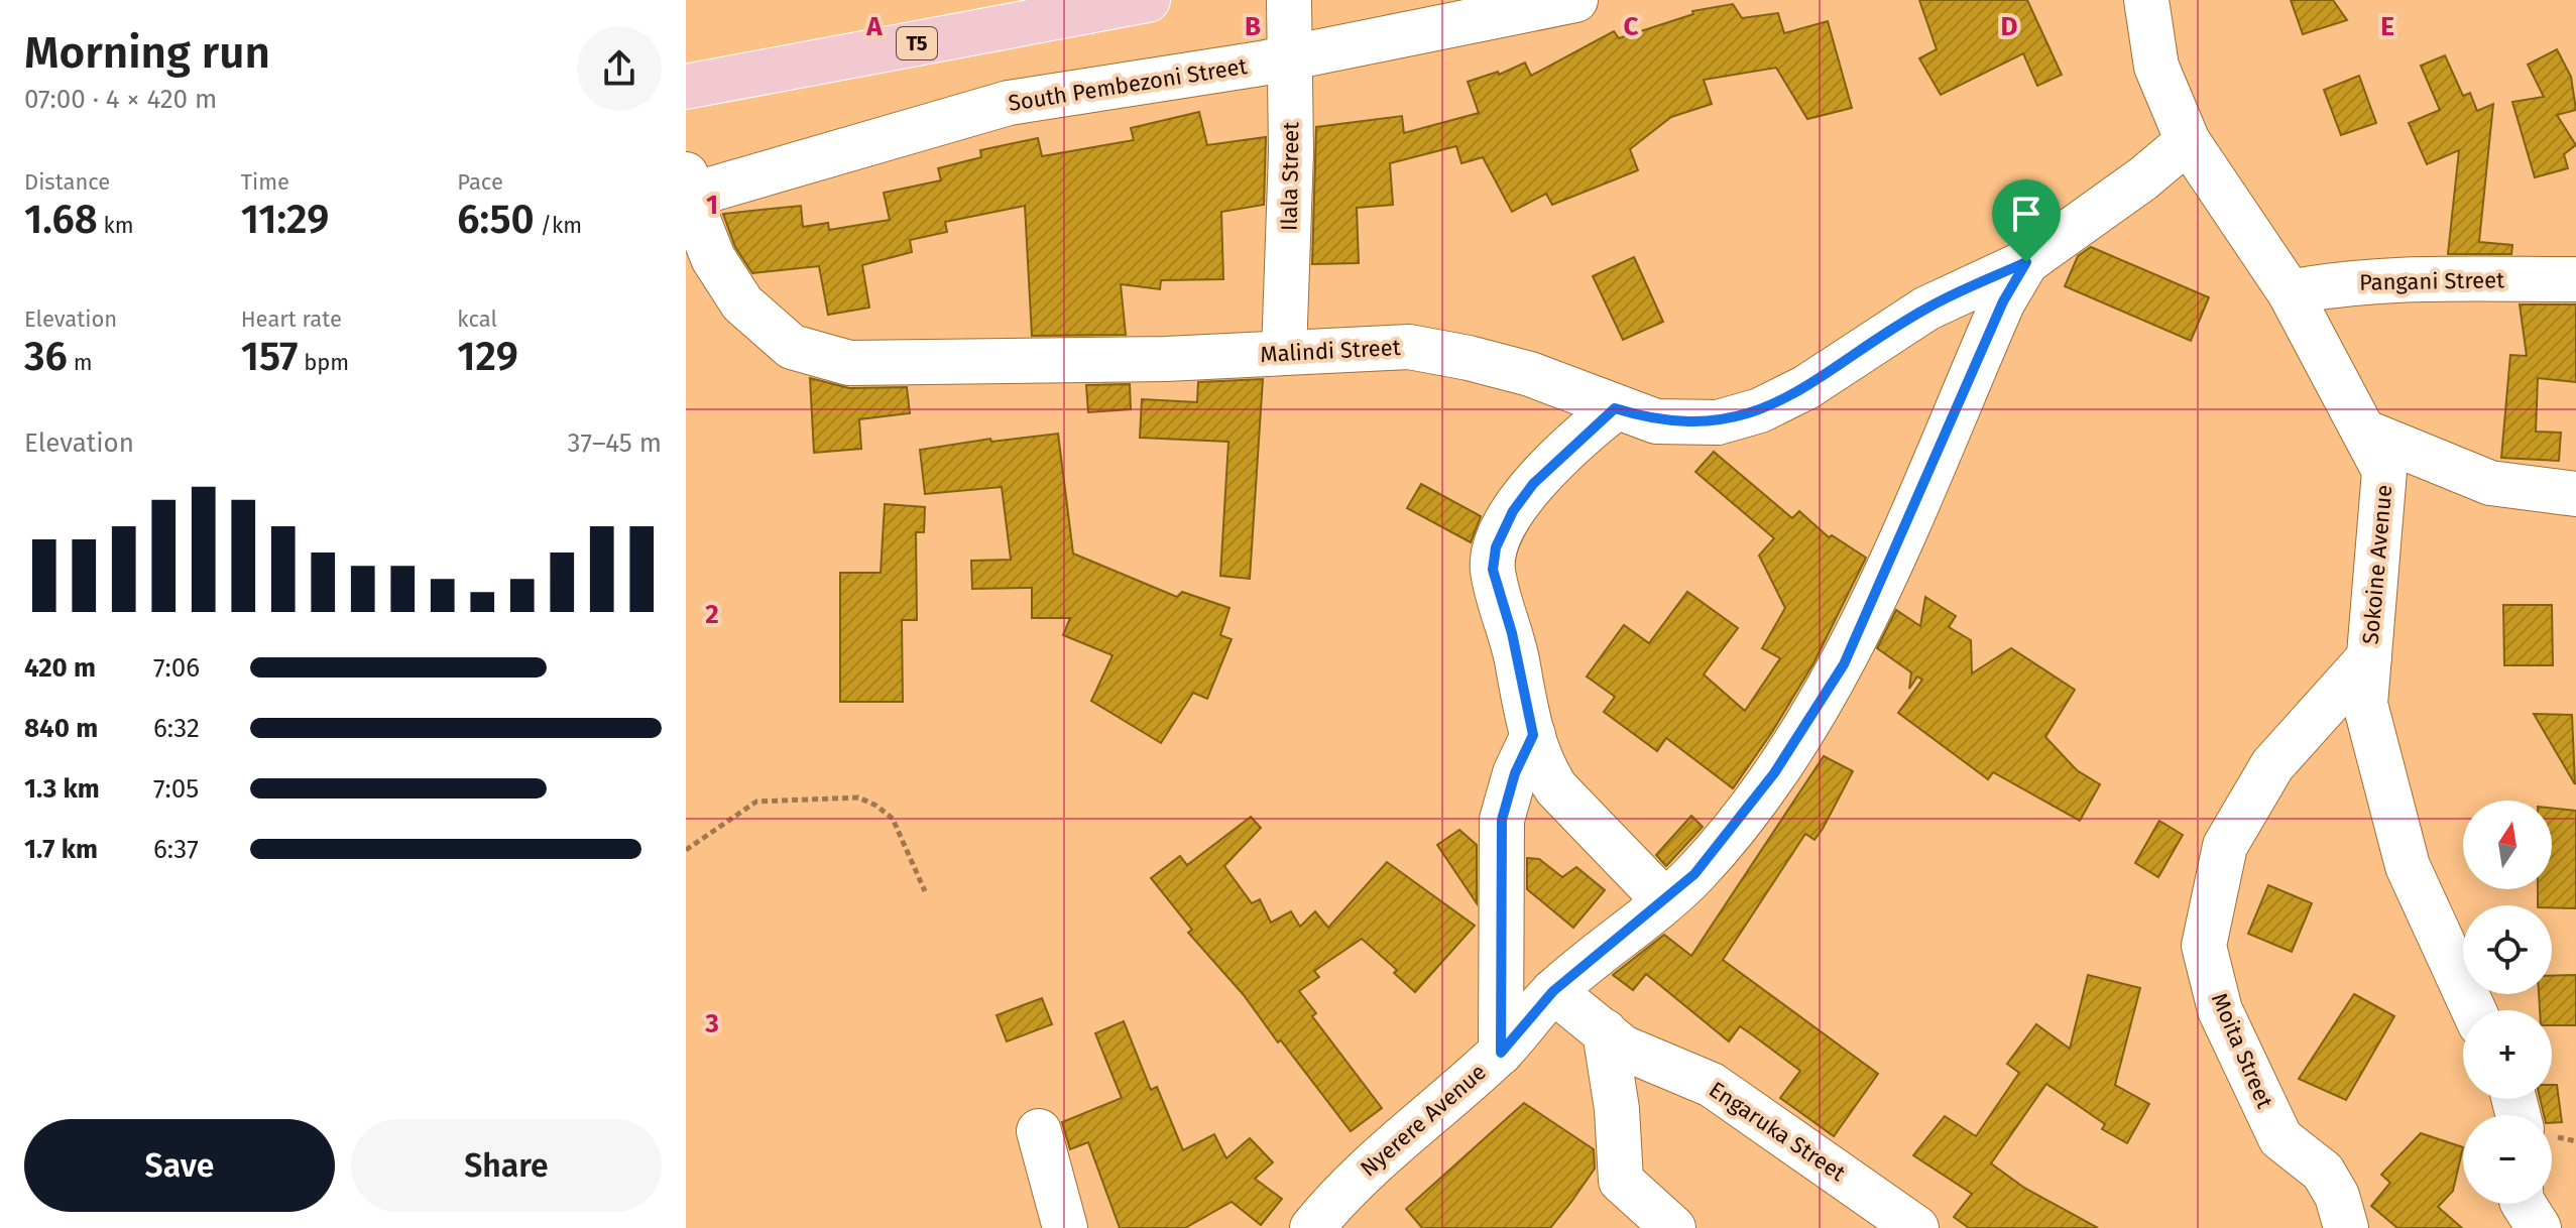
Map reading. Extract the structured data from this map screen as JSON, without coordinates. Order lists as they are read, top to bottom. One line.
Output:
{"streets":{"highway":["T5"],"street":["South Pembezoni Street","Ilala Street","Pangani Street","Malindi Street","Sokoine Avenue","Moita Street","Nyerere Avenue","Engaruka Street"]},"crossings":[["South Pembezoni Street","Ilala Street"],["South Pembezoni Street","Malindi Street"],["Ilala Street","Malindi Street"],["Pangani Street","Sokoine Avenue"],["Malindi Street","Nyerere Avenue"],["Sokoine Avenue","Moita Street"],["Sokoine Avenue","Nyerere Avenue"],["Nyerere Avenue","Engaruka Street"]],"north":"top","page":{"heading":["Morning run","07:00 · 4 × 420 m"],"stats":[["Distance","1.68 km"],["Time","11:29"],["Pace","6:50 /km"],["Elevation","36 m"],["Heart rate","157 bpm"],["kcal","129"]],"chart":["Elevation","37–45 m"],"list":[{"name":"420 m","note":"7:06"},{"name":"840 m","note":"6:32"},{"name":"1.3 km","note":"7:05"},{"name":"1.7 km","note":"6:37"}],"map_buttons":["+","−"],"buttons":["Save","Share"]},"grid":{"columns":["A","B","C","D","E"],"rows":["1","2","3"]}}
